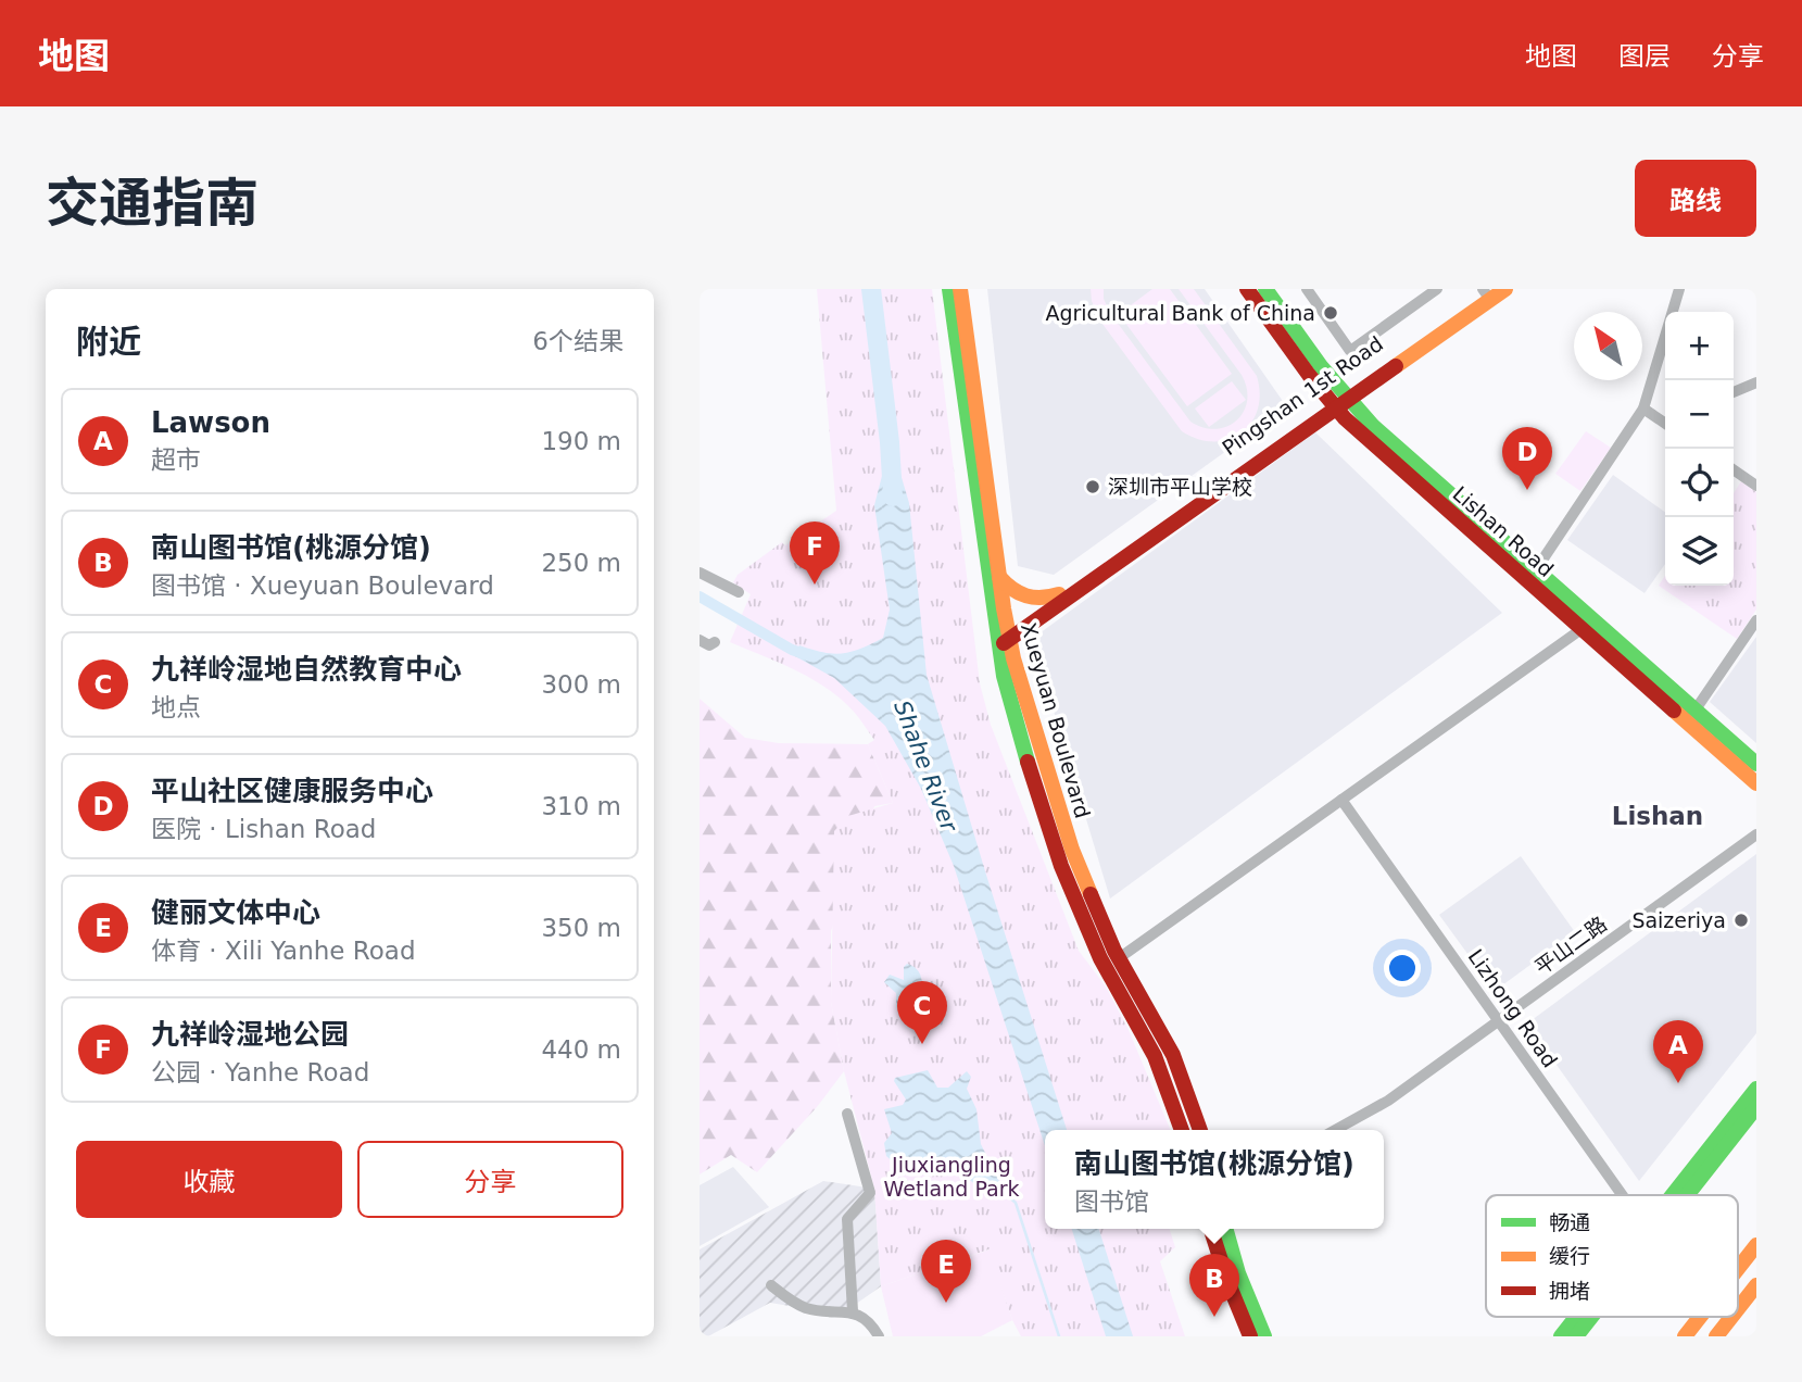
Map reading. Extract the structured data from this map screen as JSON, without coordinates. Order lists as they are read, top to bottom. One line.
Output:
{"streets":{"street":["Pingshan 1st Road","Lishan Road","Xueyuan Boulevard","平山二路","Lizhong Road"]},"crossings":[["Pingshan 1st Road","Lishan Road"],["Pingshan 1st Road","Xueyuan Boulevard"],["平山二路","Lizhong Road"]],"districts":["Lishan"],"water":["Shahe River"],"parks":["Jiuxiangling Wetland Park"],"places":["Agricultural Bank of China","深圳市平山学校","Saizeriya"],"legend":["畅通","缓行","拥堵"],"north":"top left","page":{"header":"地图","nav":["地图","图层","分享"],"title":"交通指南","buttons":["路线",["收藏","分享"]],"heading":["附近","6个结果"],"map_buttons":["+","−"],"list":[{"mark":"A","name":"Lawson","note":"超市","value":"190 m"},{"mark":"B","name":"南山图书馆(桃源分馆)","note":"图书馆 · Xueyuan Boulevard","value":"250 m"},{"mark":"C","name":"九祥岭湿地自然教育中心","note":"地点","value":"300 m"},{"mark":"D","name":"平山社区健康服务中心","note":"医院 · Lishan Road","value":"310 m"},{"mark":"E","name":"健丽文体中心","note":"体育 · Xili Yanhe Road","value":"350 m"},{"mark":"F","name":"九祥岭湿地公园","note":"公园 · Yanhe Road","value":"440 m"}],"pins":["D","F","C","A","E","B"],"popup":["南山图书馆(桃源分馆)","图书馆"]}}
